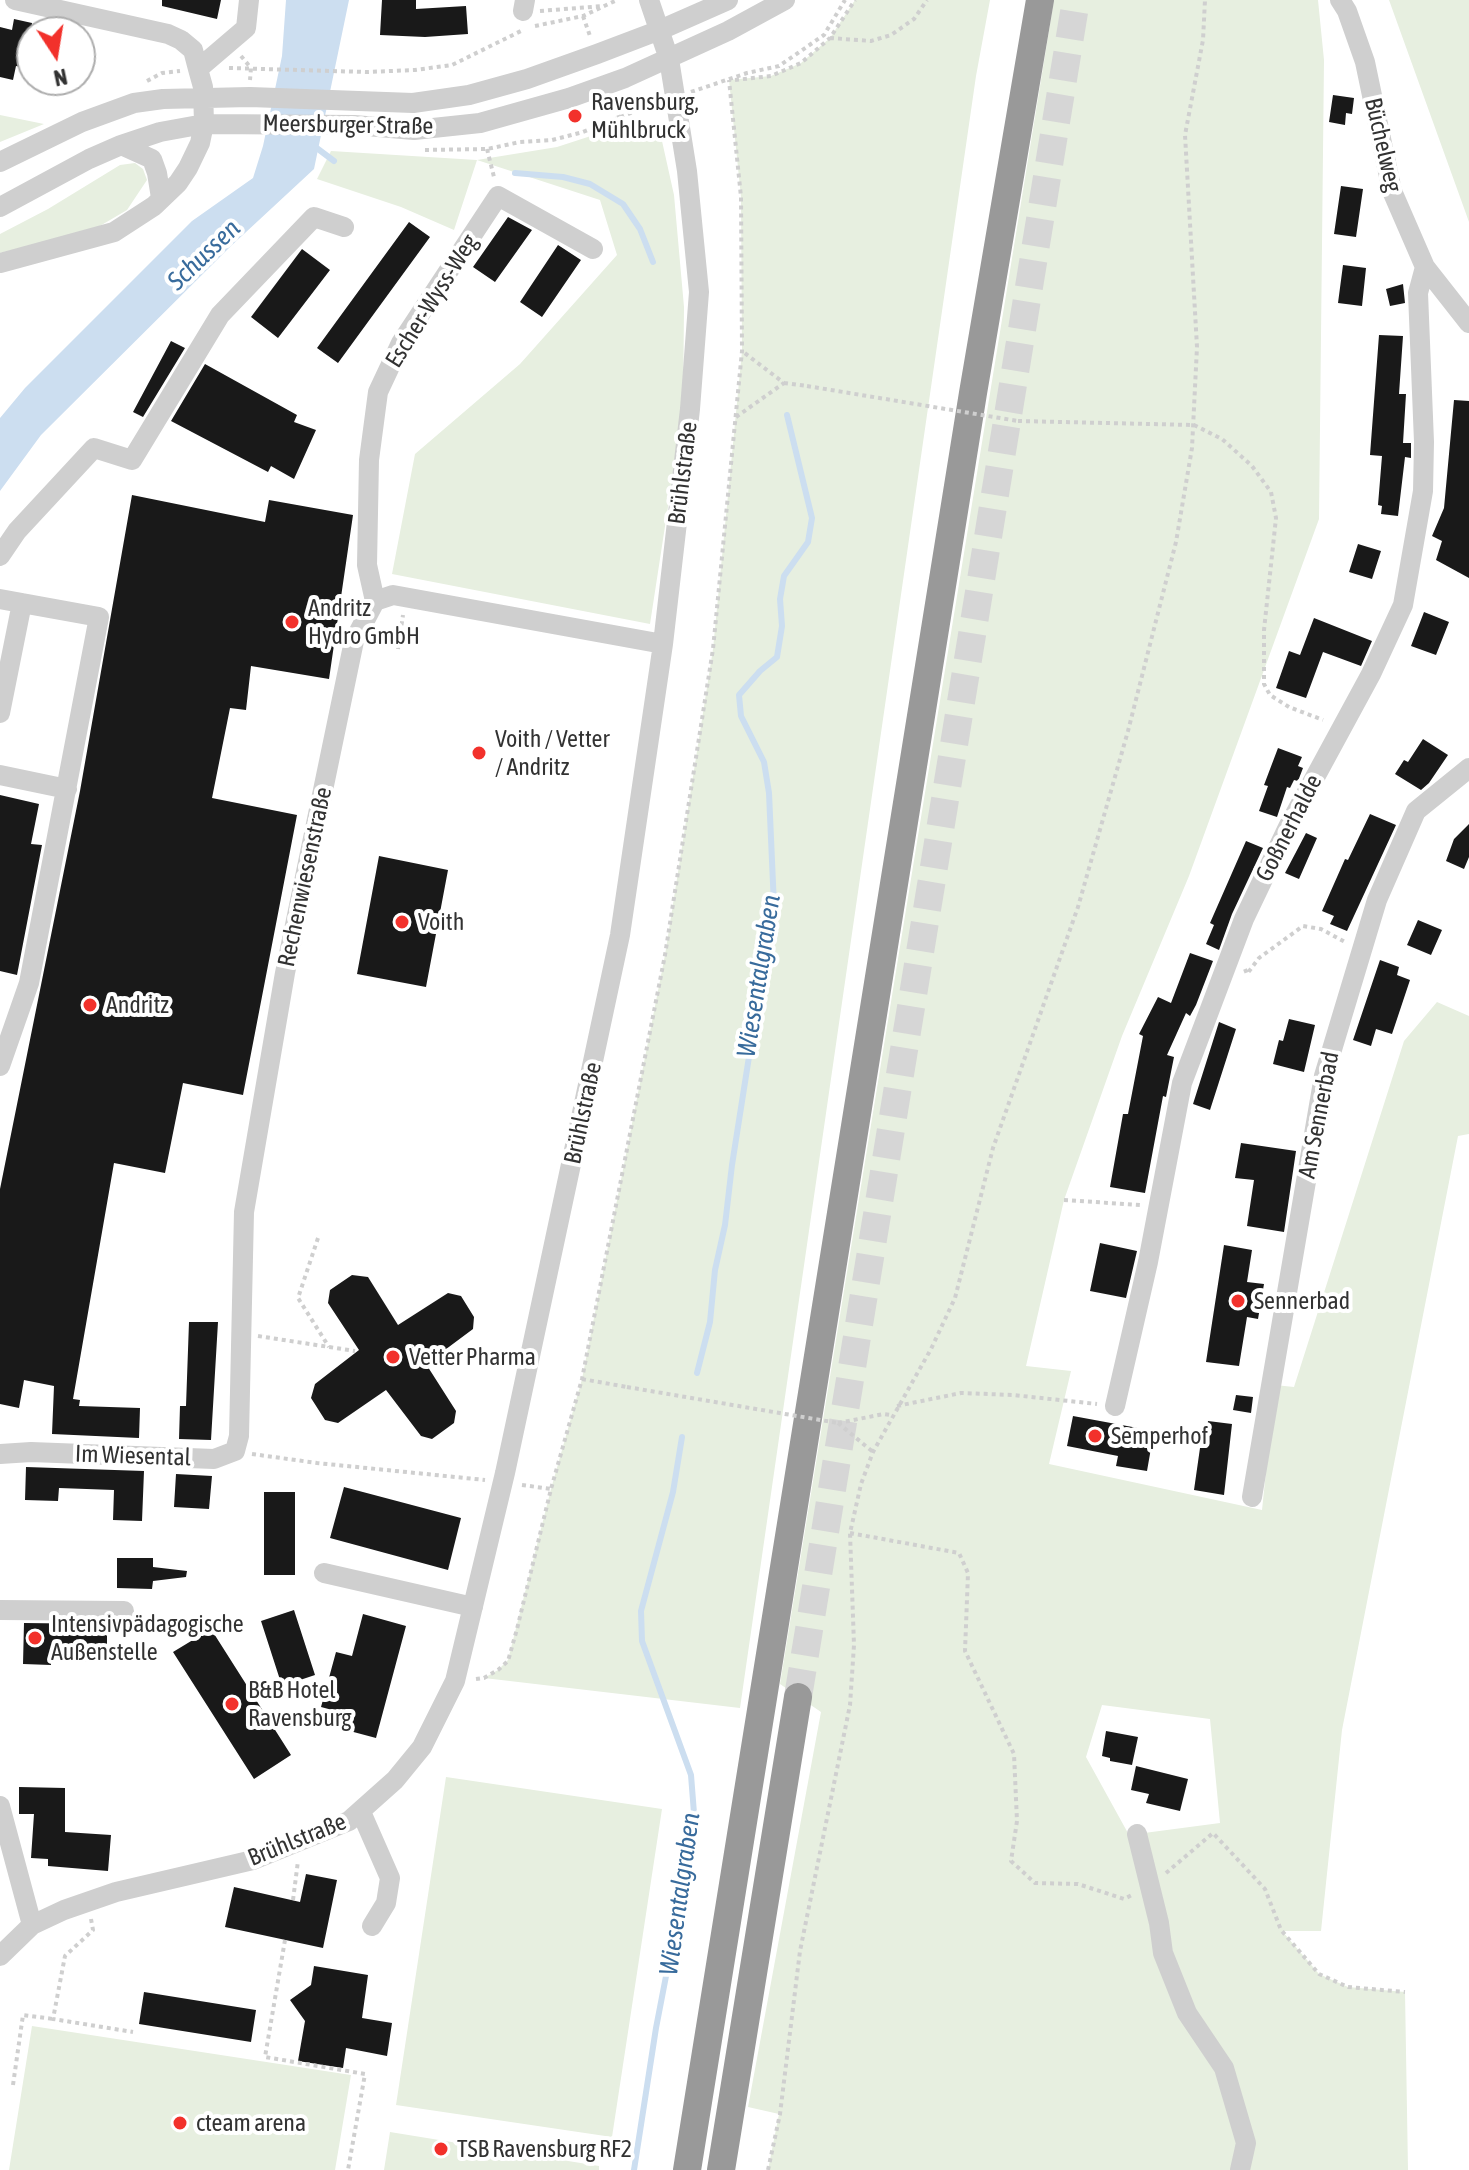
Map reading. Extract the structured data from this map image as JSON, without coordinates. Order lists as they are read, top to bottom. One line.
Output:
{"streets":{"street":["Meersburger Straße","Büchelweg","Escher-Wyss-Weg","Brühlstraße","Goßnerhalde","Rechenwiesenstraße","Am Sennerbad","Im Wiesental"]},"crossings":[["Meersburger Straße","Brühlstraße"],["Büchelweg","Goßnerhalde"],["Escher-Wyss-Weg","Rechenwiesenstraße"],["Rechenwiesenstraße","Im Wiesental"]],"water":["Schussen","Wiesentalgraben"],"places":["Ravensburg, Mühlbruck","Andritz Hydro GmbH","Voith / Vetter / Andritz","Voith","Andritz","Sennerbad","Vetter Pharma","Semperhof","Intensivpädagogische Außenstelle","B&B Hotel Ravensburg","cteam arena","TSB Ravensburg RF2"],"north":"bottom"}
